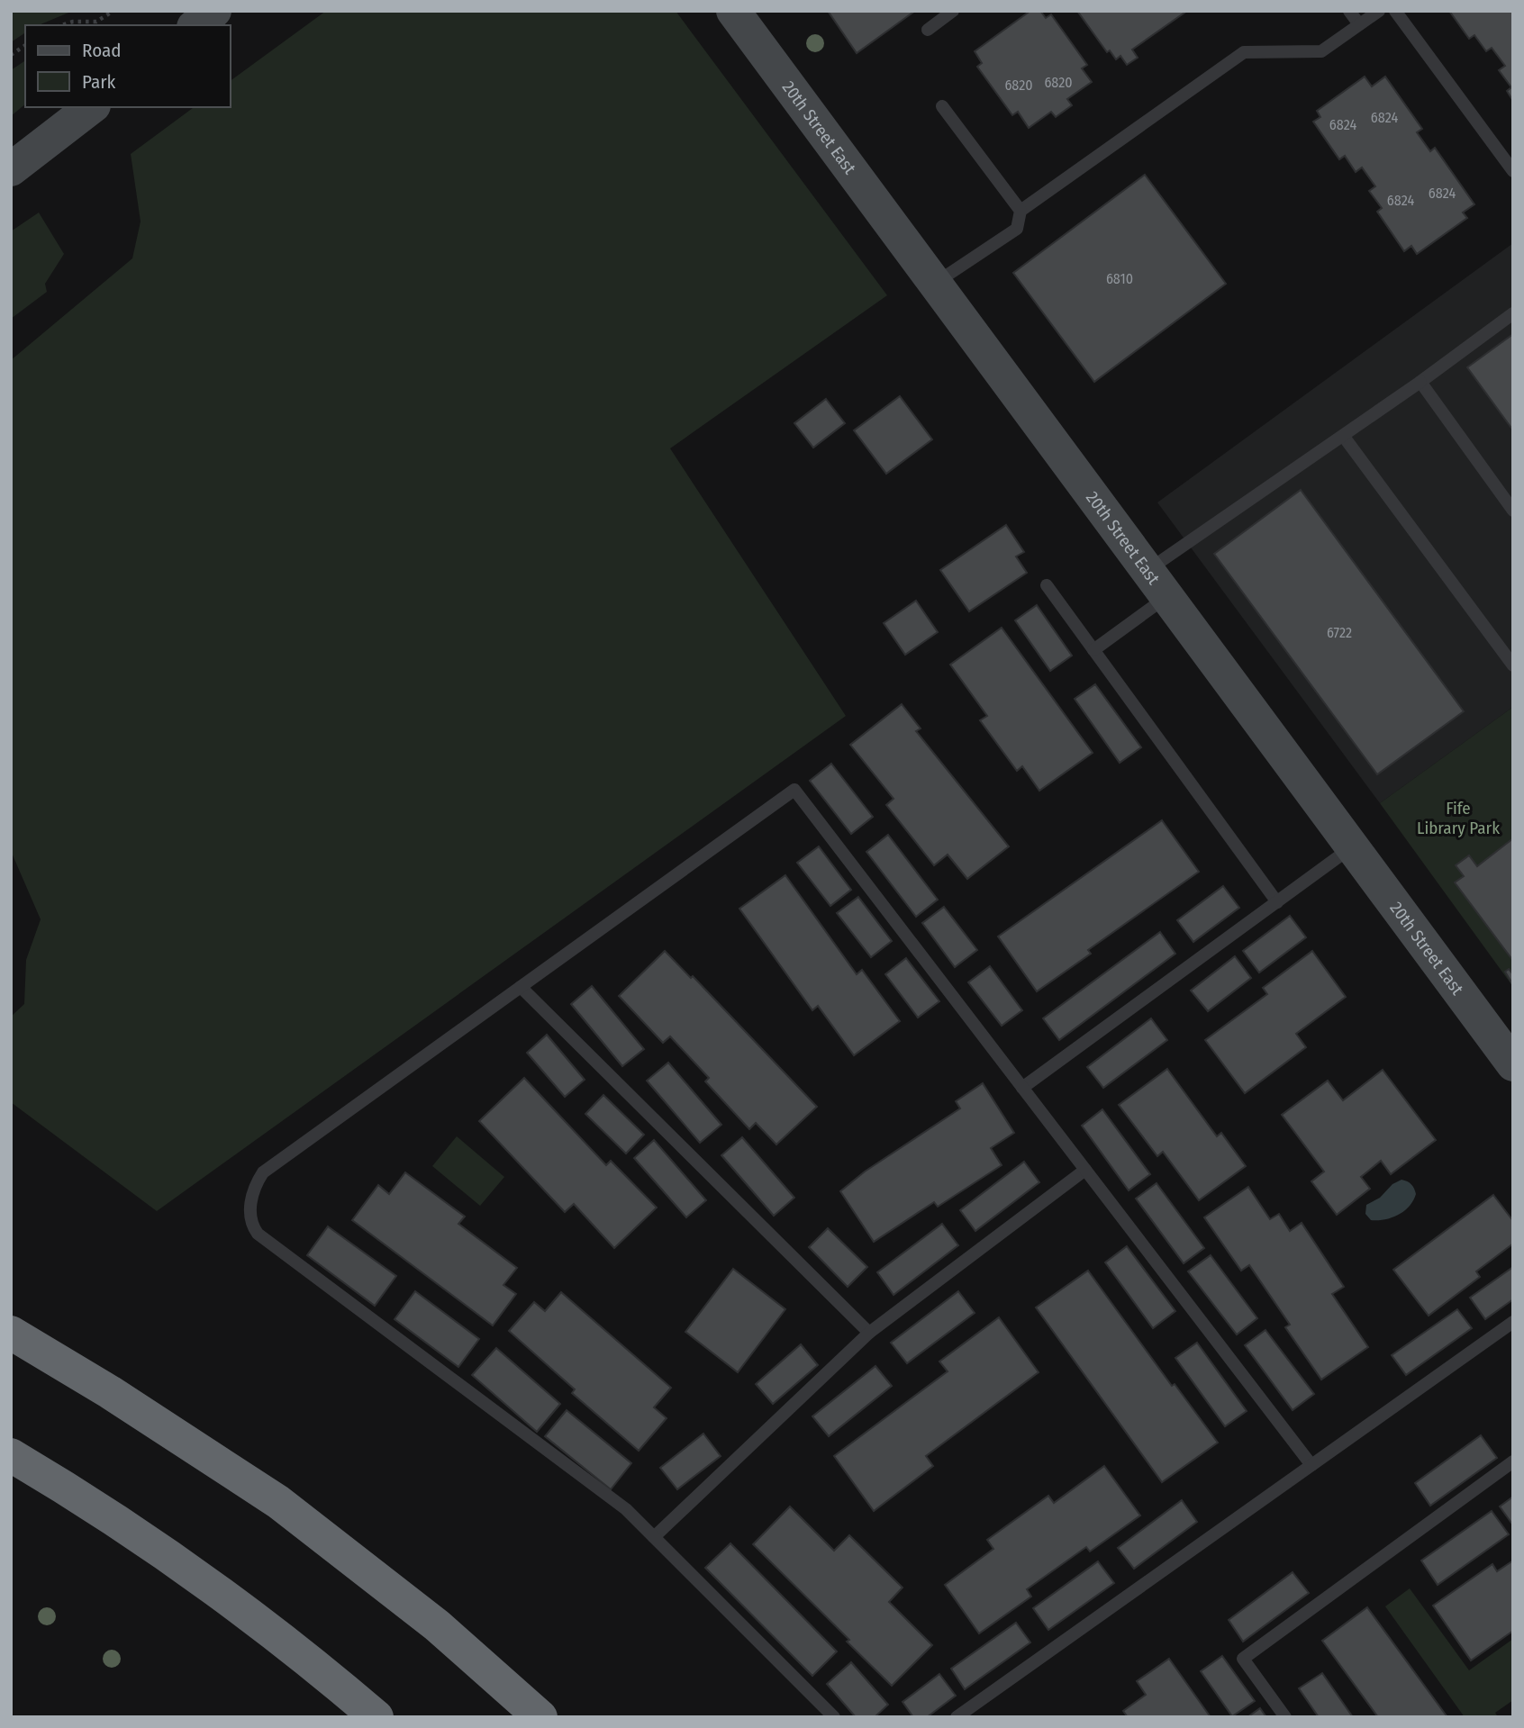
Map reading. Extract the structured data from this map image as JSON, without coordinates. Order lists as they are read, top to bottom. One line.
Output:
{"streets":{"main road":["20th Street East"]},"parks":["Fife Library Park"],"house_numbers":["6820","6820","6824","6824","6824","6824","6810","6722"],"legend":["Road","Park"]}
